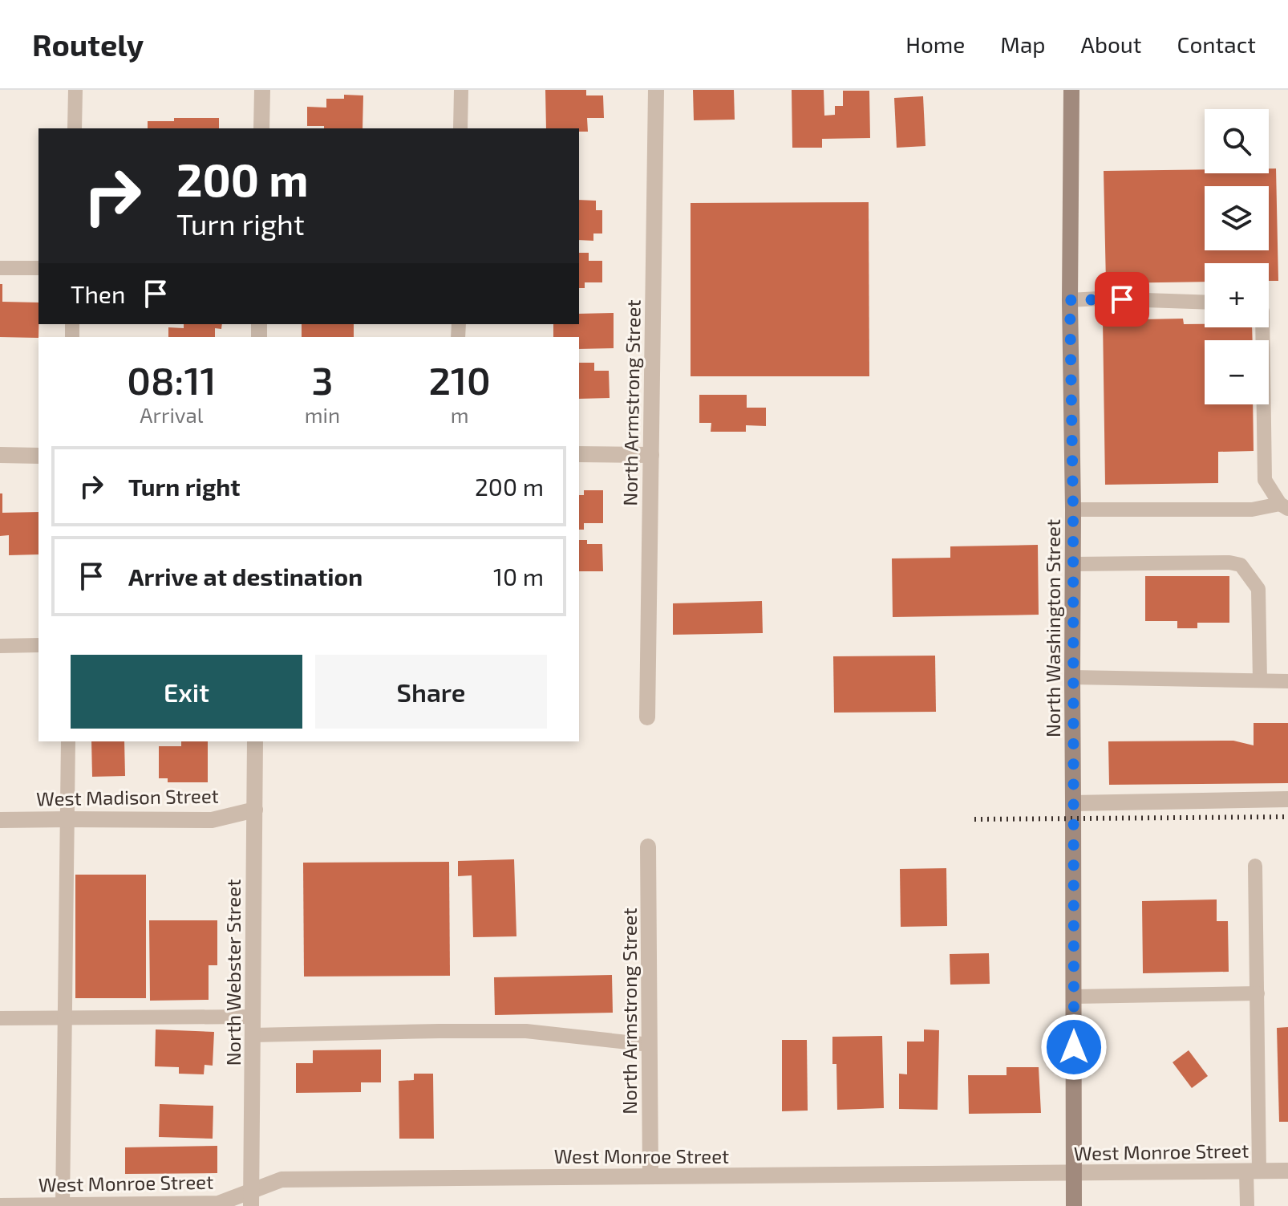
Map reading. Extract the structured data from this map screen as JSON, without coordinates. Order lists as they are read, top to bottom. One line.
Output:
{"streets":{"main road":["North Washington Street"],"street":["North Armstrong Street","West Madison Street","North Webster Street","West Monroe Street"]},"crossings":[["North Armstrong Street","West Monroe Street"],["North Washington Street","West Monroe Street"],["West Madison Street","North Webster Street"],["North Webster Street","West Monroe Street"]],"page":{"header":"Routely","nav":["Home","Map","About","Contact"],"map_buttons":["+","−"],"turn":["200 m","Turn right"],"then":"Then","eta":["08:11","Arrival","3","min","210","m"],"list":[{"name":"Turn right","value":"200 m"},{"name":"Arrive at destination","value":"10 m"}],"buttons":["Exit","Share"]}}
